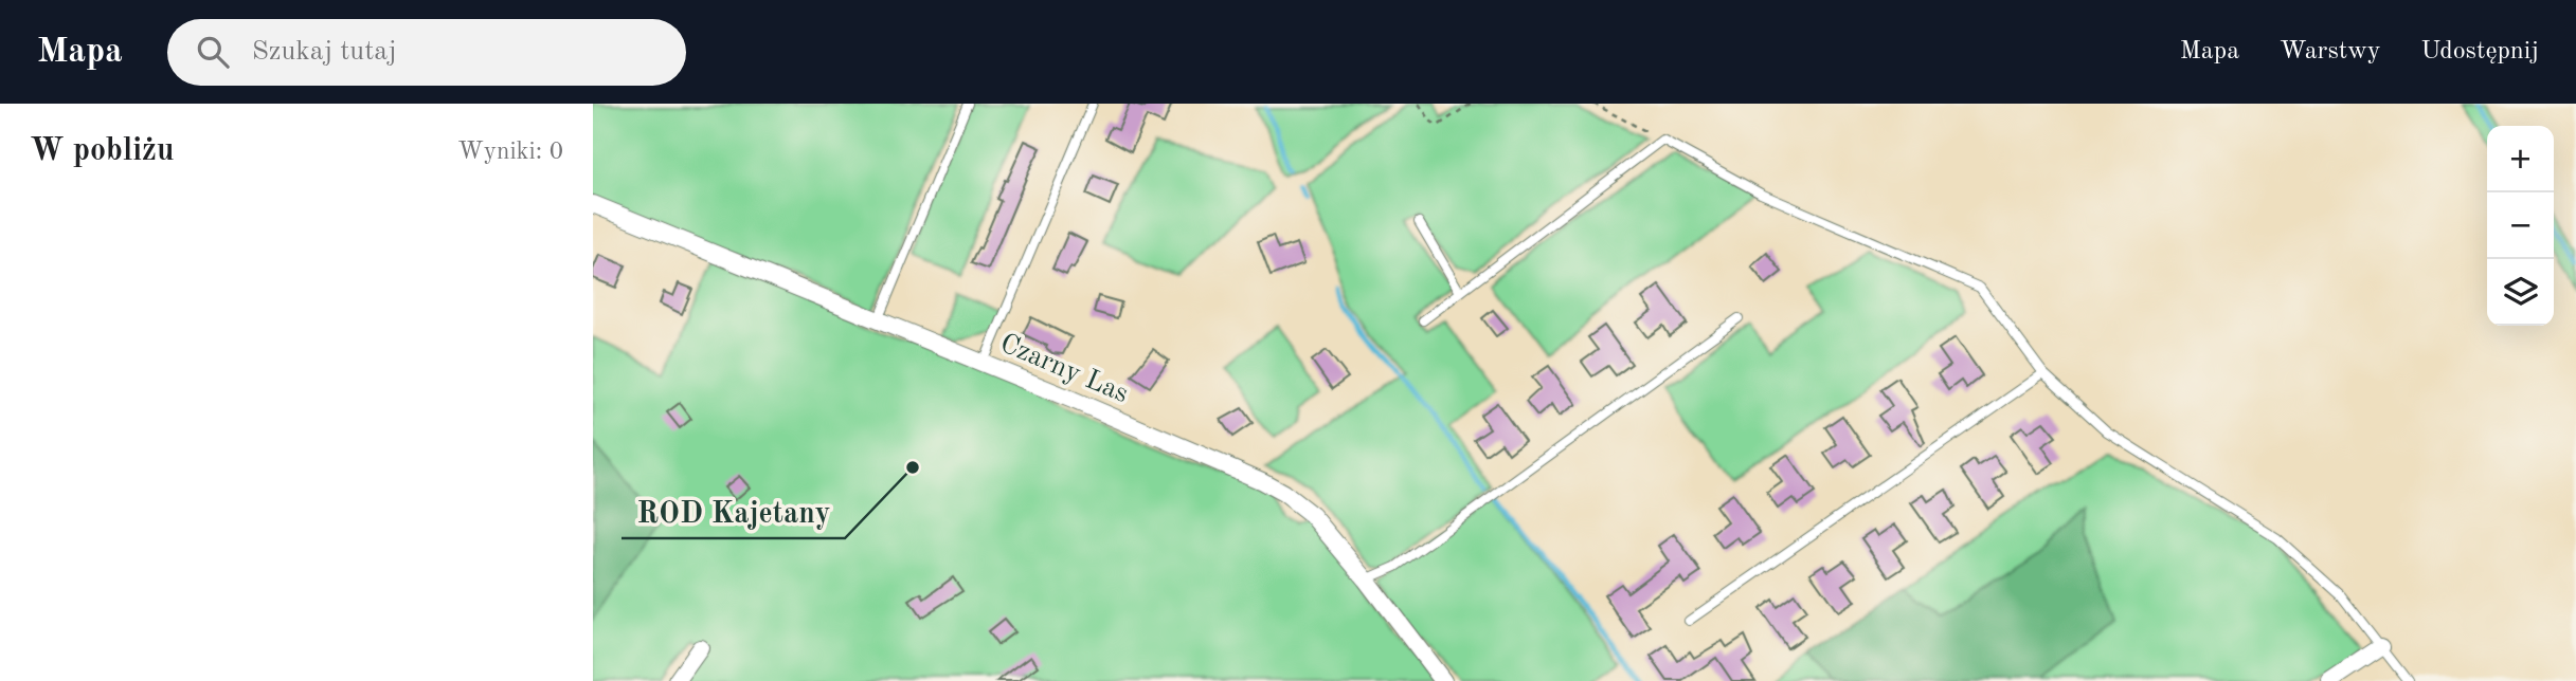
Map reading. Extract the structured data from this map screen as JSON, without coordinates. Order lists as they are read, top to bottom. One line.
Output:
{"streets":{"street":["Czarny Las"]},"places":["ROD Kajetany"],"page":{"header":"Mapa","search":"Szukaj tutaj","nav":["Mapa","Warstwy","Udostępnij"],"heading":["W pobliżu","Wyniki: 0"],"map_buttons":["+","−"]}}
